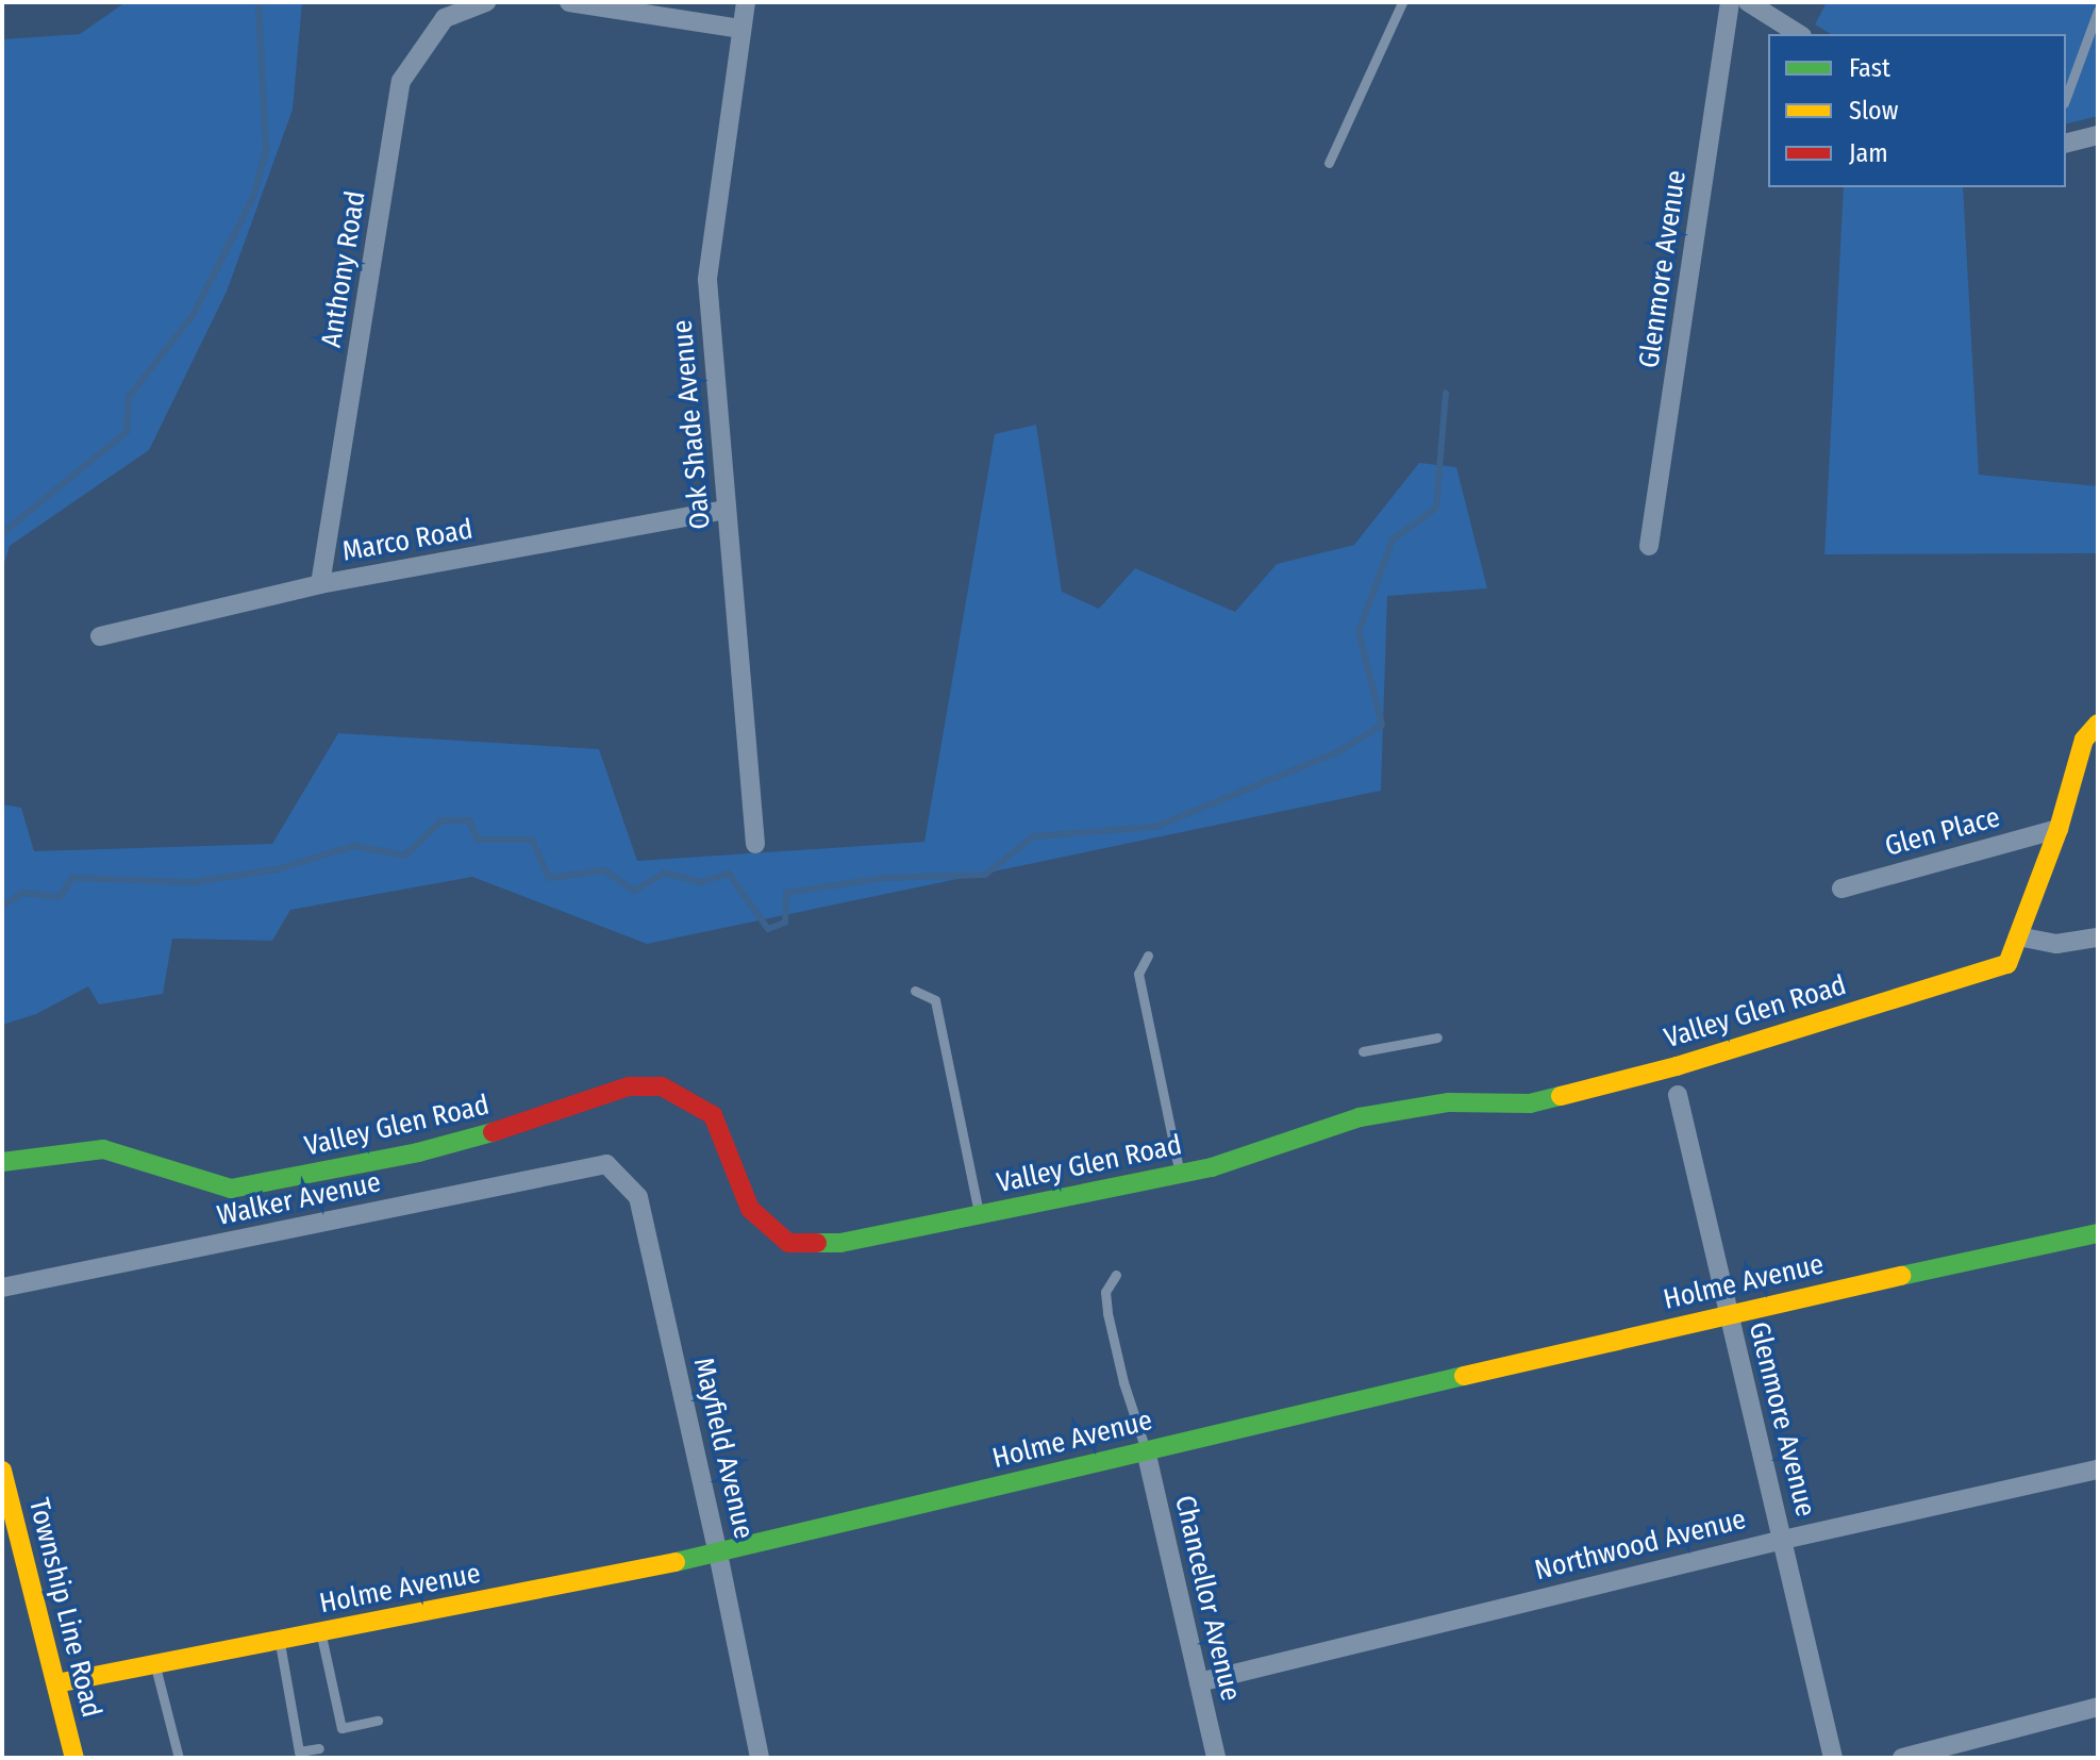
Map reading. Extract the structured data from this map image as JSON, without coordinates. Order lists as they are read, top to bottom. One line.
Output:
{"streets":{"street":["Anthony Road","Glenmore Avenue","Oak Shade Avenue","Marco Road","Glen Place","Valley Glen Road","Walker Avenue","Holme Avenue","Mayfield Avenue","Northwood Avenue","Chancellor Avenue","Township Line Road"]},"crossings":[["Anthony Road","Marco Road"],["Glenmore Avenue","Holme Avenue"],["Glenmore Avenue","Northwood Avenue"],["Oak Shade Avenue","Marco Road"],["Glen Place","Valley Glen Road"],["Walker Avenue","Mayfield Avenue"],["Holme Avenue","Mayfield Avenue"],["Holme Avenue","Chancellor Avenue"],["Holme Avenue","Township Line Road"],["Northwood Avenue","Chancellor Avenue"]],"legend":["Fast","Slow","Jam"]}
